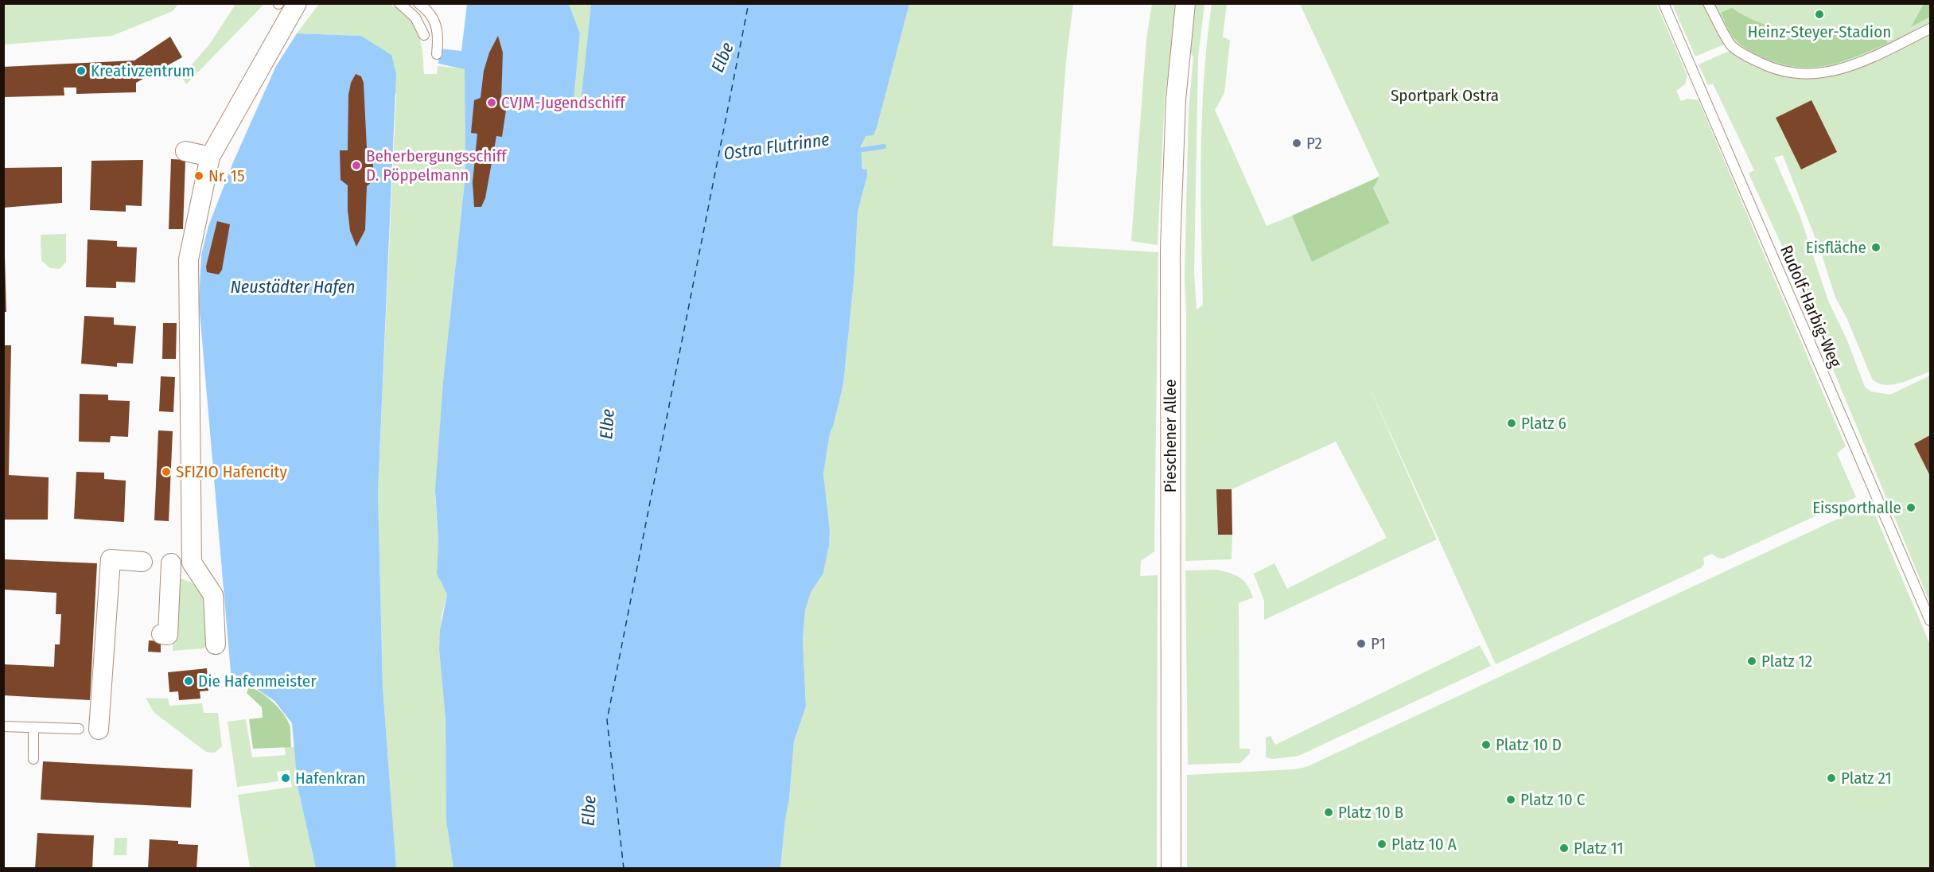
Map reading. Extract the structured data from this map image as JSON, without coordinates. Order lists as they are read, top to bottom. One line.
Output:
{"streets":{"street":["Pieschener Allee"],"lane":["Rudolf-Harbig-Weg"]},"water":["Elbe","Ostra Flutrinne","Neustädter Hafen"],"parks":["Sportpark Ostra"],"places":["Heinz-Steyer-Stadion","Kreativzentrum","CVJM-Jugendschiff","P2","Beherbergungsschiff D. Pöppelmann","Nr. 15","Eisfläche","Platz 6","SFIZIO Hafencity","Eissporthalle","P1","Platz 12","Die Hafenmeister","Platz 10 D","Hafenkran","Platz 21","Platz 10 C","Platz 10 B","Platz 10 A","Platz 11"]}
